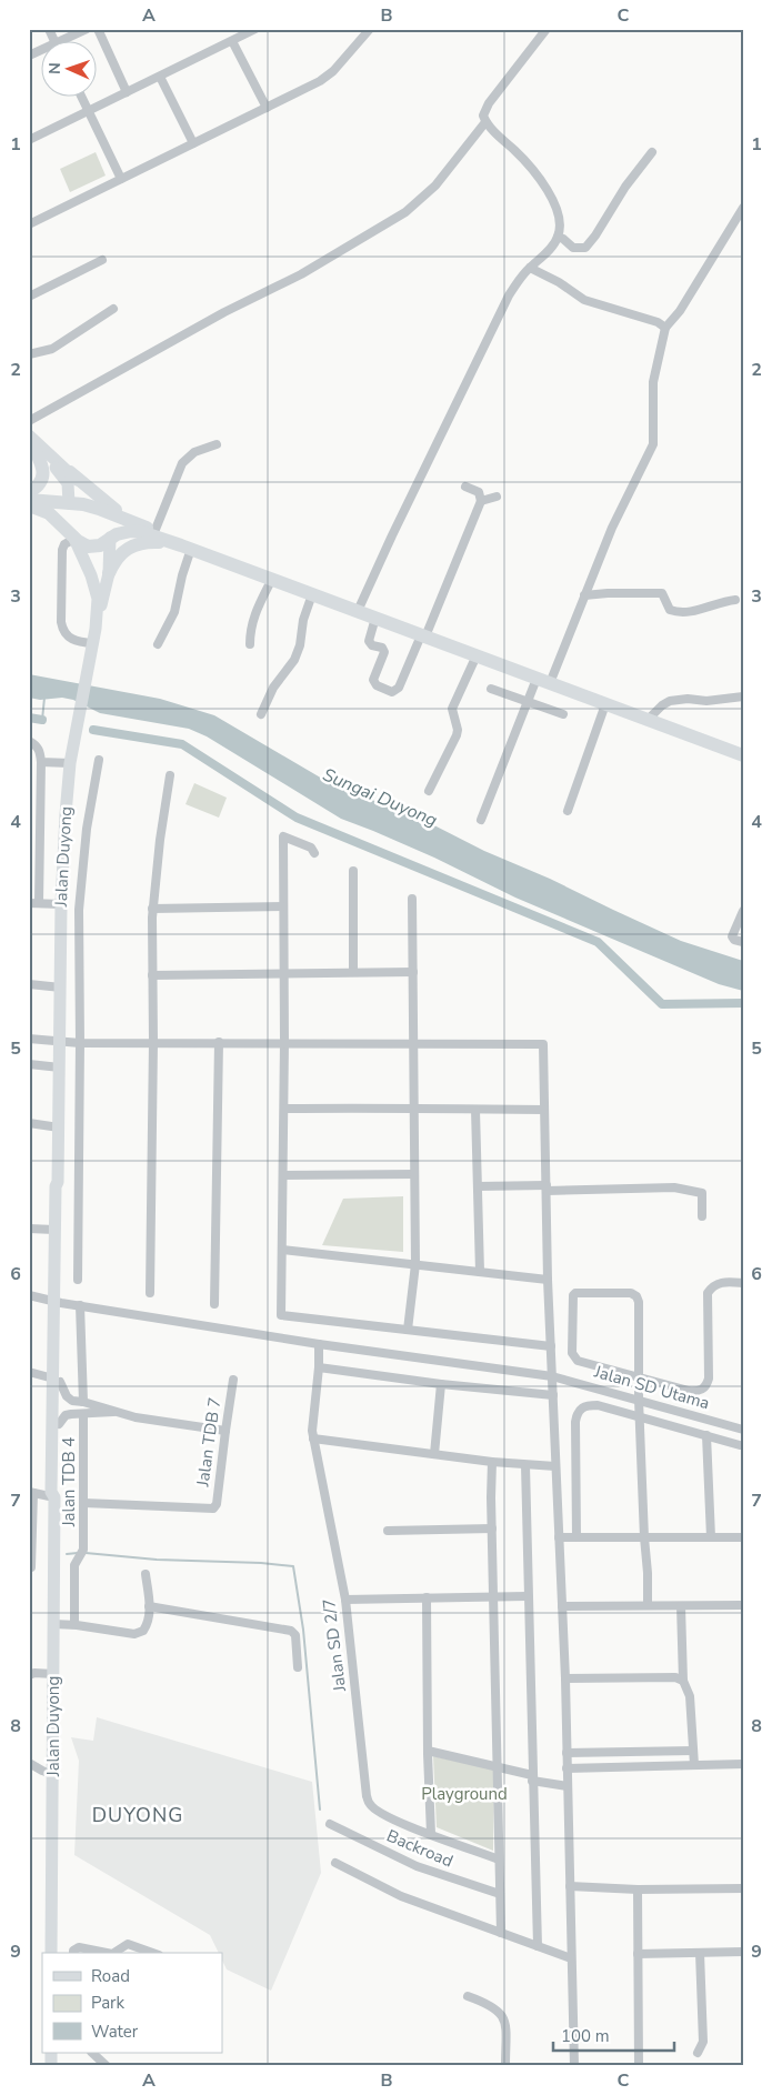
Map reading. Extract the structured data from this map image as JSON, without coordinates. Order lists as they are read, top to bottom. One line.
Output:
{"streets":{"main road":["Jalan Duyong"],"street":["Jalan SD Utama","Jalan TDB 7","Jalan TDB 4","Jalan SD 2/7","Backroad"]},"crossings":[["Jalan Duyong","Jalan SD Utama"],["Jalan SD Utama","Jalan SD 2/7"],["Jalan TDB 7","Jalan TDB 4"]],"districts":["DUYONG"],"water":["Sungai Duyong"],"parks":["Playground"],"legend":["Road","Park","Water"],"scale_bar":"100 m","north":"left","grid":{"columns":["A","B","C"],"rows":["1","2","3","4","5","6","7","8","9"]}}
